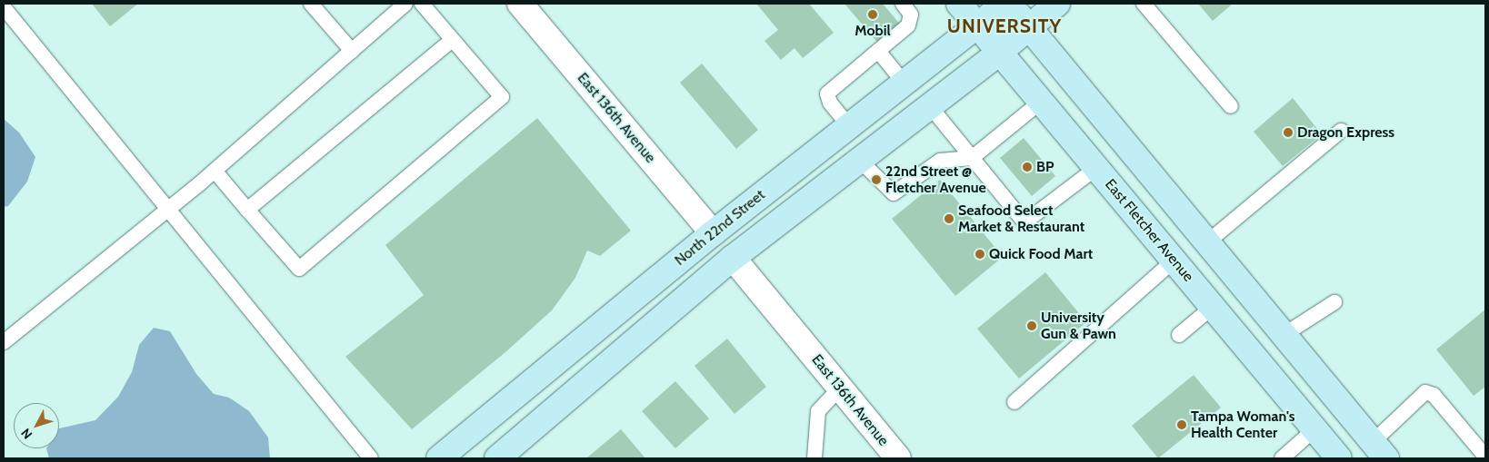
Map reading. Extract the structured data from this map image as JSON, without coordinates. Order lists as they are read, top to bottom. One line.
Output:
{"streets":{"street":["East 136th Avenue","North 22nd Street","East Fletcher Avenue"]},"crossings":[["East 136th Avenue","North 22nd Street"],["North 22nd Street","East Fletcher Avenue"]],"districts":["UNIVERSITY"],"places":["Mobil","Dragon Express","BP","22nd Street @ Fletcher Avenue","Seafood Select Market & Restaurant","Quick Food Mart","University Gun & Pawn","Tampa Woman's Health Center"],"north":"bottom left"}
